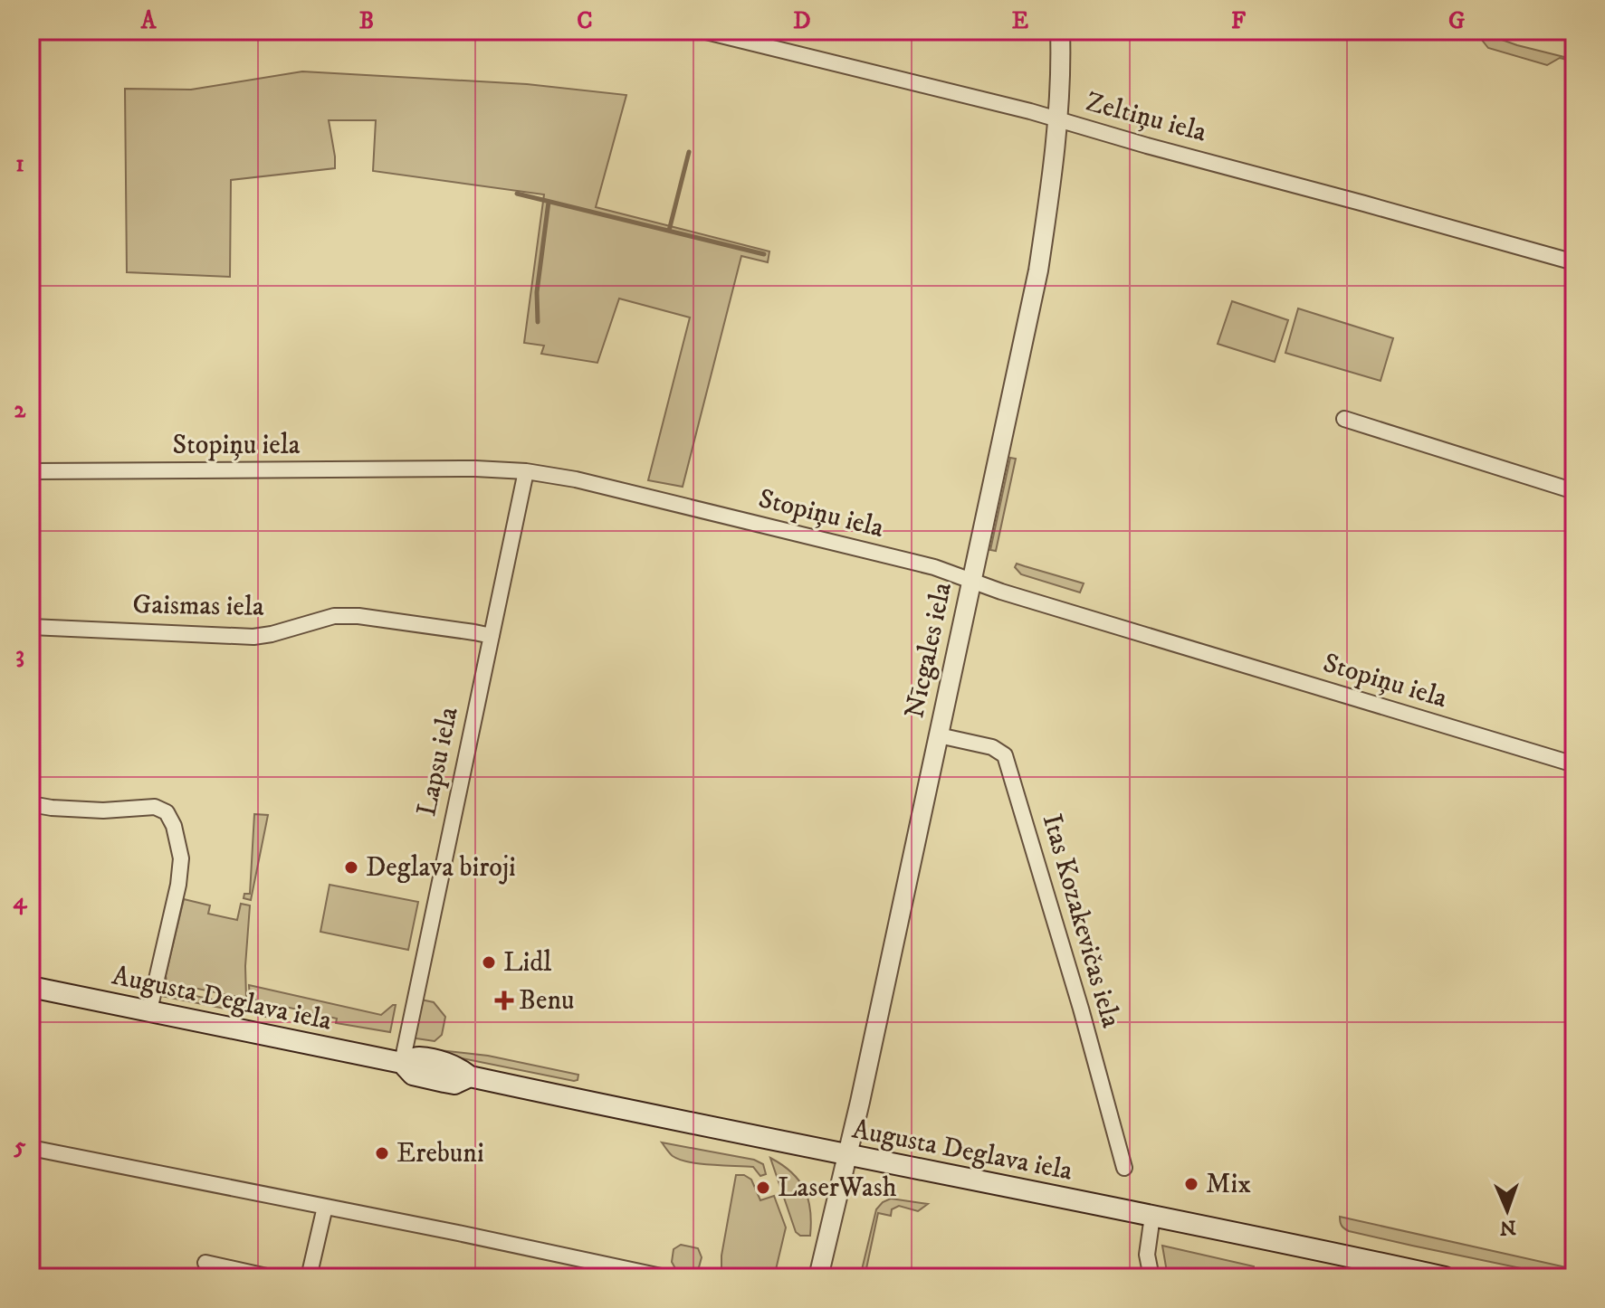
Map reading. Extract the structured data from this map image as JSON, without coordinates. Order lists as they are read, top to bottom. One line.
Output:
{"streets":{"main road":["Augusta Deglava iela"],"street":["Zeltiņu iela","Stopiņu iela","Gaismas iela","Nīcgales iela","Lapsu iela","Itas Kozakevičas iela"]},"crossings":[["Zeltiņu iela","Nīcgales iela"],["Stopiņu iela","Nīcgales iela"],["Stopiņu iela","Lapsu iela"],["Gaismas iela","Lapsu iela"],["Nīcgales iela","Itas Kozakevičas iela"],["Nīcgales iela","Augusta Deglava iela"],["Lapsu iela","Augusta Deglava iela"]],"places":{"other":["Deglava biroji","Lidl","Erebuni","Mix","LaserWash"],"health":["Benu"]},"north":"bottom","grid":{"columns":["A","B","C","D","E","F","G"],"rows":["1","2","3","4","5"]}}
